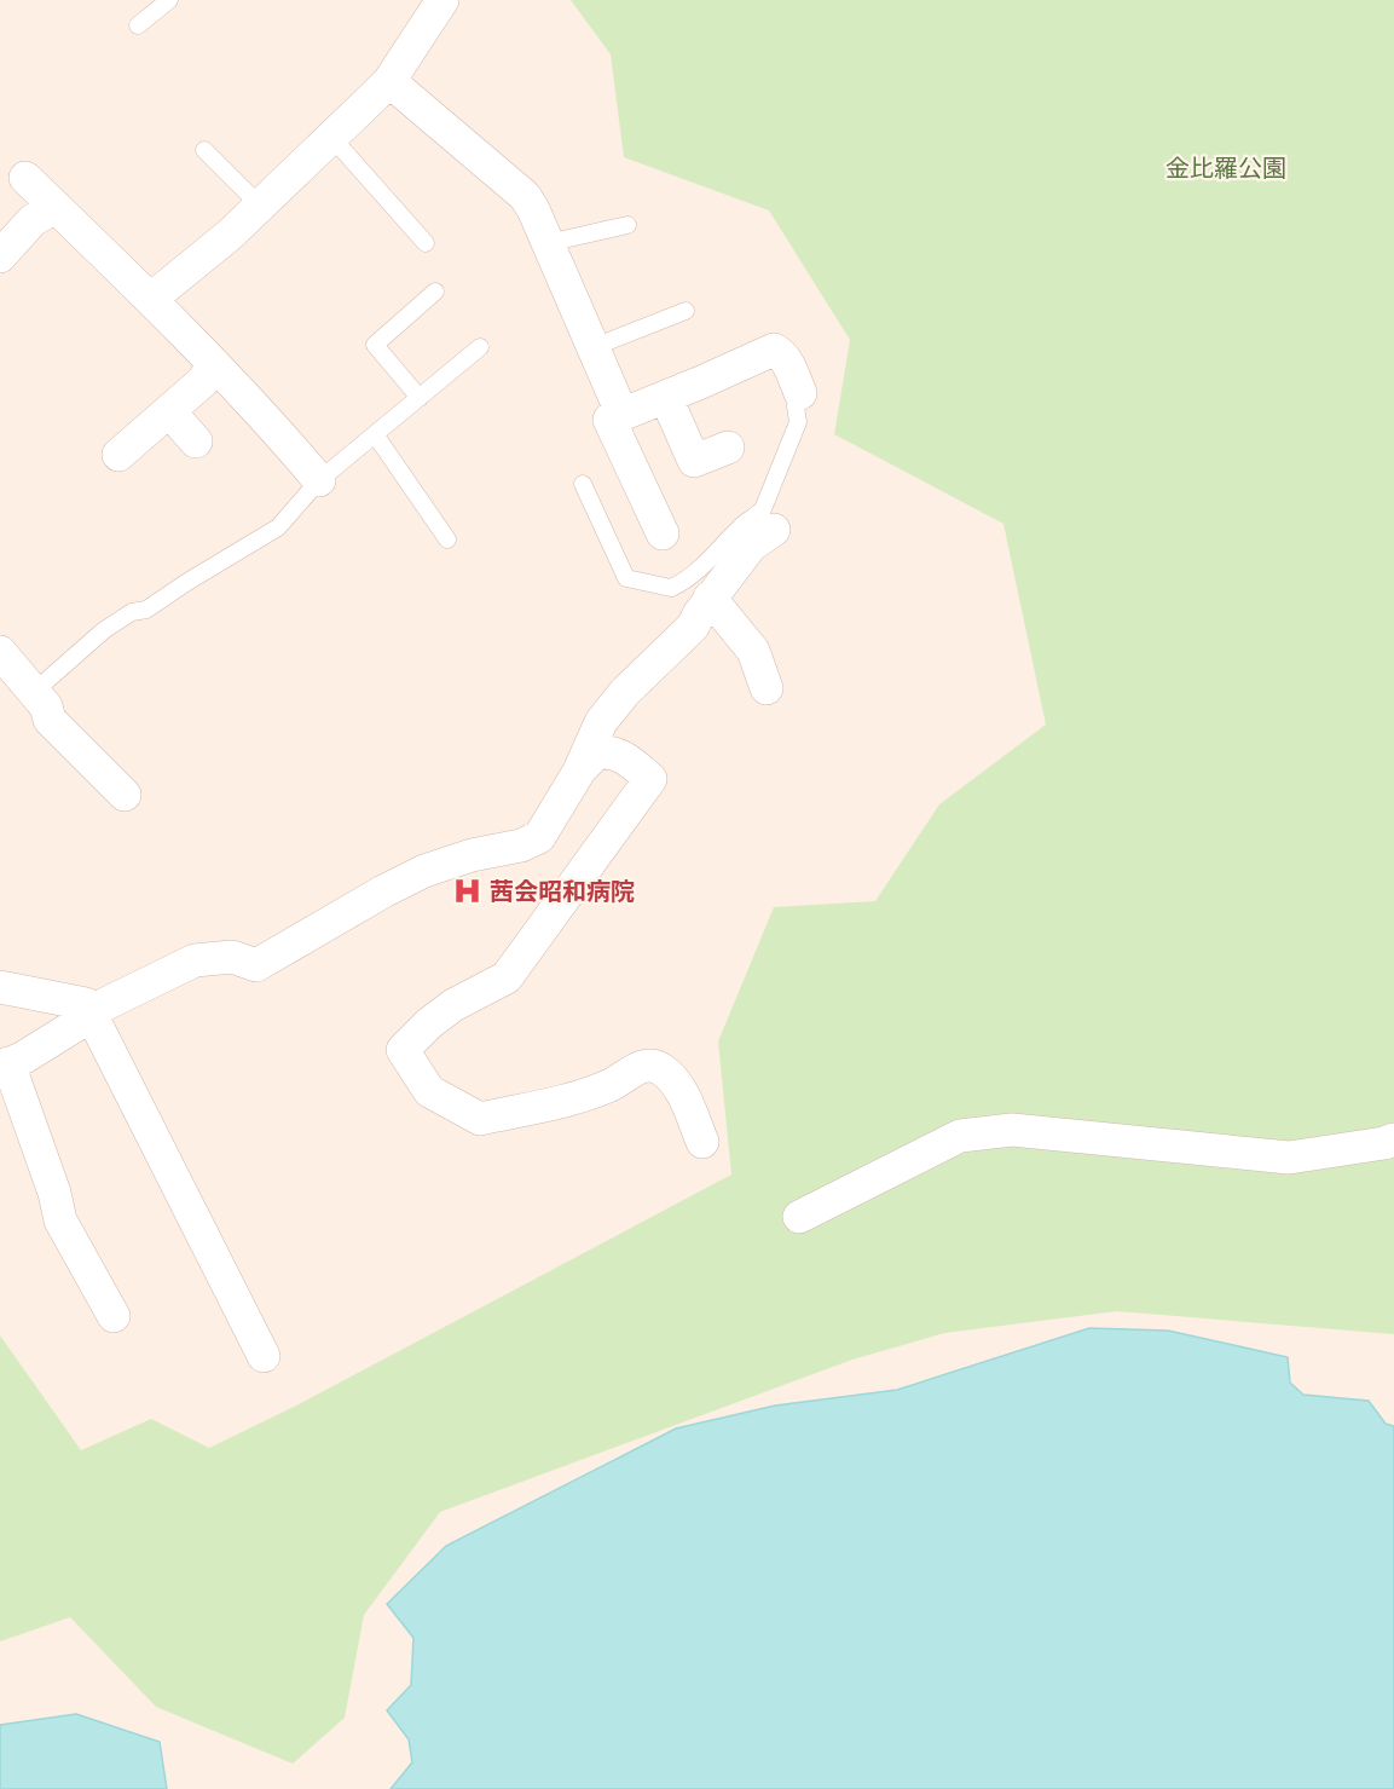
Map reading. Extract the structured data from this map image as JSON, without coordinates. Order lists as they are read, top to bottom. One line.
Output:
{"parks":["金比羅公園"],"places":{"hospital":["茜会昭和病院"]}}
